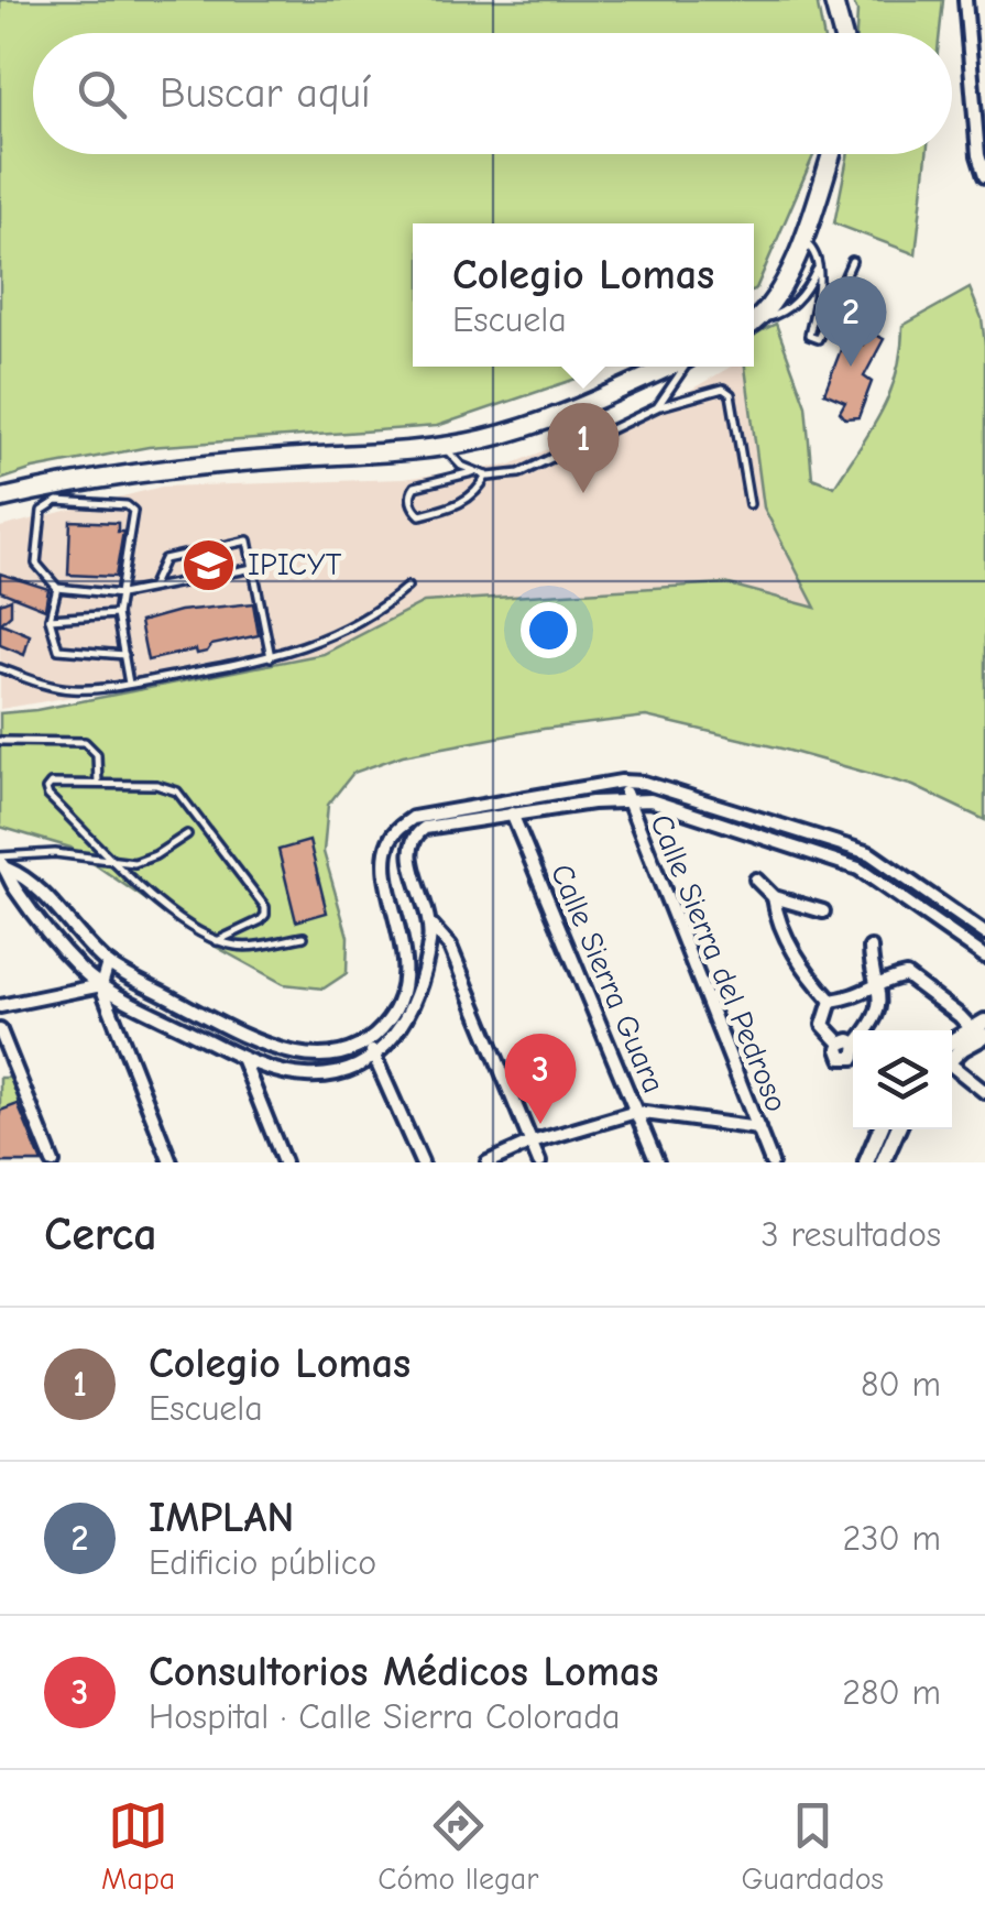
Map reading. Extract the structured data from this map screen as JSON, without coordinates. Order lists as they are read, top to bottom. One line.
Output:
{"streets":{"street":["Calle Sierra del Pedroso","Calle Sierra Guara"]},"places":{"school or university":["IPICYT"]},"page":{"search":"Buscar aquí","popup":["Colegio Lomas","Escuela"],"pins":["2","1","3"],"heading":["Cerca","3 resultados"],"list":[{"mark":"1","name":"Colegio Lomas","note":"Escuela","value":"80 m"},{"mark":"2","name":"IMPLAN","note":"Edificio público","value":"230 m"},{"mark":"3","name":"Consultorios Médicos Lomas","note":"Hospital · Calle Sierra Colorada","value":"280 m"}],"nav":["Mapa","Cómo llegar","Guardados"]}}
